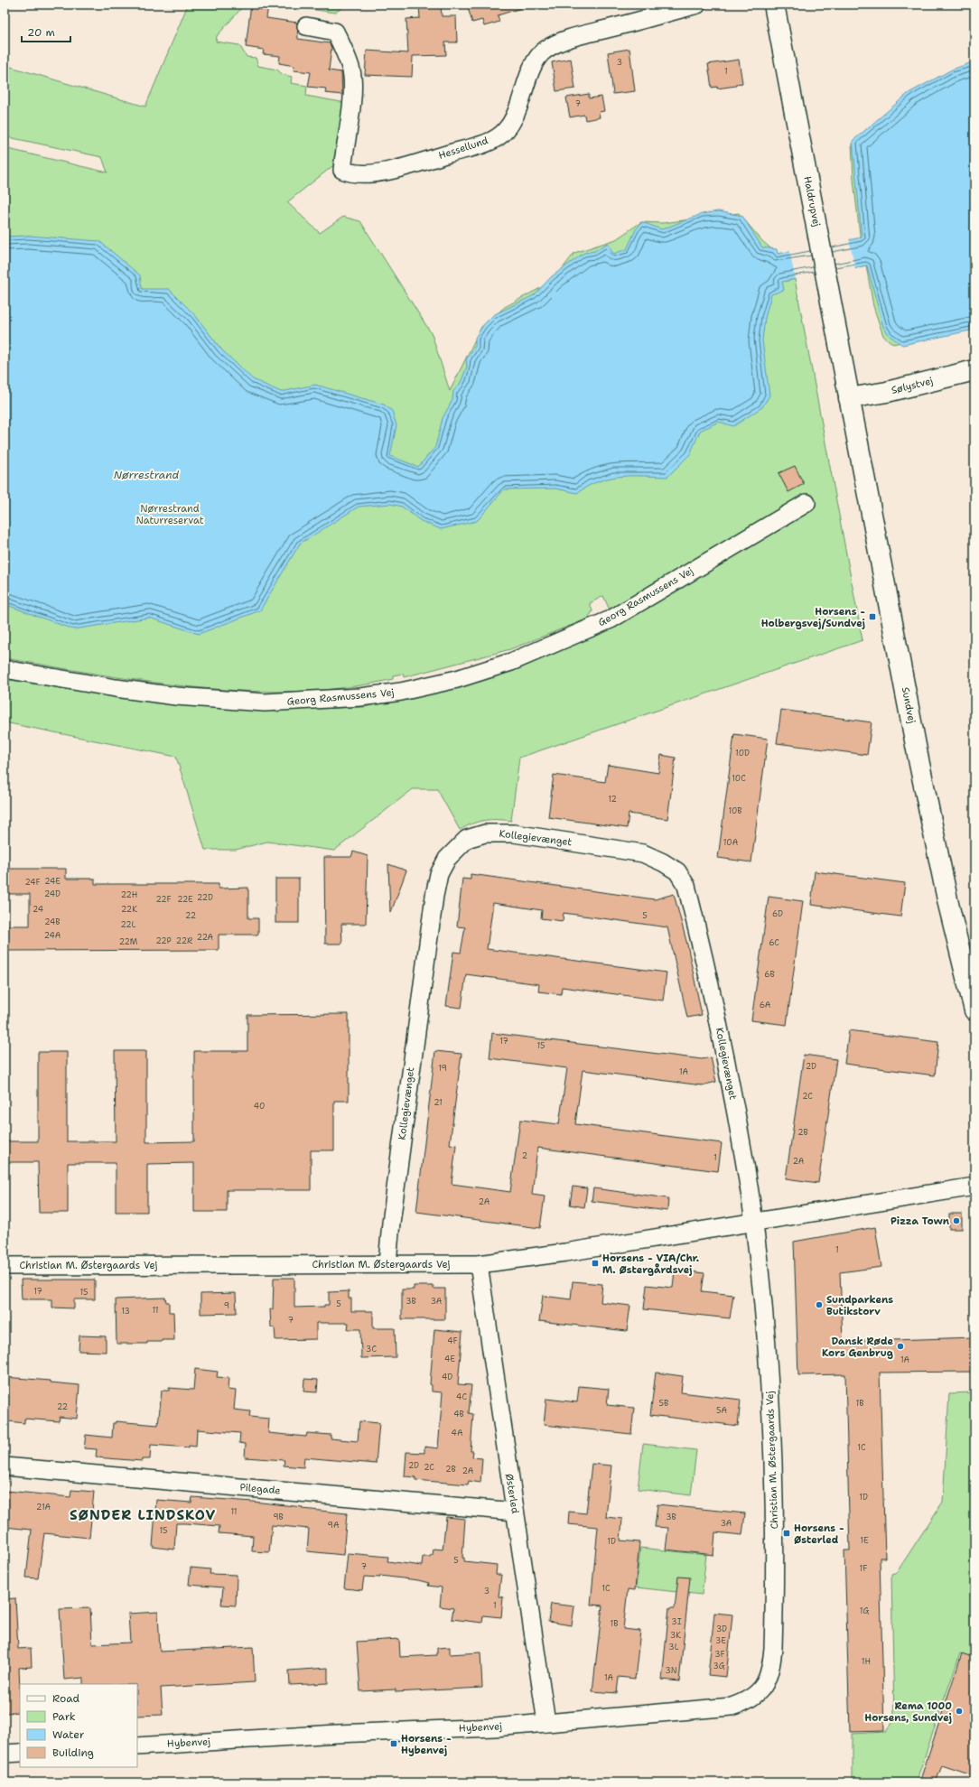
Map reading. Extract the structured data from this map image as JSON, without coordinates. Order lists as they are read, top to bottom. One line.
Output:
{"streets":{"main road":["Haldrupvej","Sølystvej","Sundvej"],"street":["Hessellund","Georg Rasmussens Vej","Kollegievænget","Christian M. Østergaards Vej","Pilegade","Østerled","Hybenvej"]},"crossings":[["Haldrupvej","Sølystvej"],["Haldrupvej","Sundvej"],["Sølystvej","Sundvej"],["Kollegievænget","Christian M. Østergaards Vej"],["Christian M. Østergaards Vej","Østerled"],["Christian M. Østergaards Vej","Hybenvej"],["Pilegade","Østerled"],["Østerled","Hybenvej"]],"districts":["SØNDER LINDSKOV"],"water":["Nørrestrand"],"parks":["Nørrestrand Naturreservat"],"places":{"transit":["Horsens - Holbergsvej/Sundvej","Horsens - VIA/Chr. M. Østergårdsvej","Horsens - Østerled","Horsens - Hybenvej"],"other":["Pizza Town","Sundparkens Butikstorv","Dansk Røde Kors Genbrug","Rema 1000 Horsens, Sundvej"]},"house_numbers":["3","1","7","10D","10C","12","10B","10A","24E","24F","24D","22H","22D","22F","22E","24","22K","6D","22","5","24B","22L","24A","22A","22P","22R","22M","6C","6B","6A","17","15","2D","19","1A","2C","21","40","2B","2","1","2A","2A","1","17","15","3B","3A","5","9","11","13","7","4F","3C","4E","1A","4D","4C","5B","1B","22","5A","4B","4A","1C","2D","2C","2B","2A","1D","21A","11","9B","3B","3A","9A","15","1E","1D","5","7","1F","1C","3","1","1G","3I","1B","3D","3K","3E","3L","3F","1H","3G","3N","1A"],"legend":["Road","Park","Water","Building"],"scale_bar":"20 m"}
